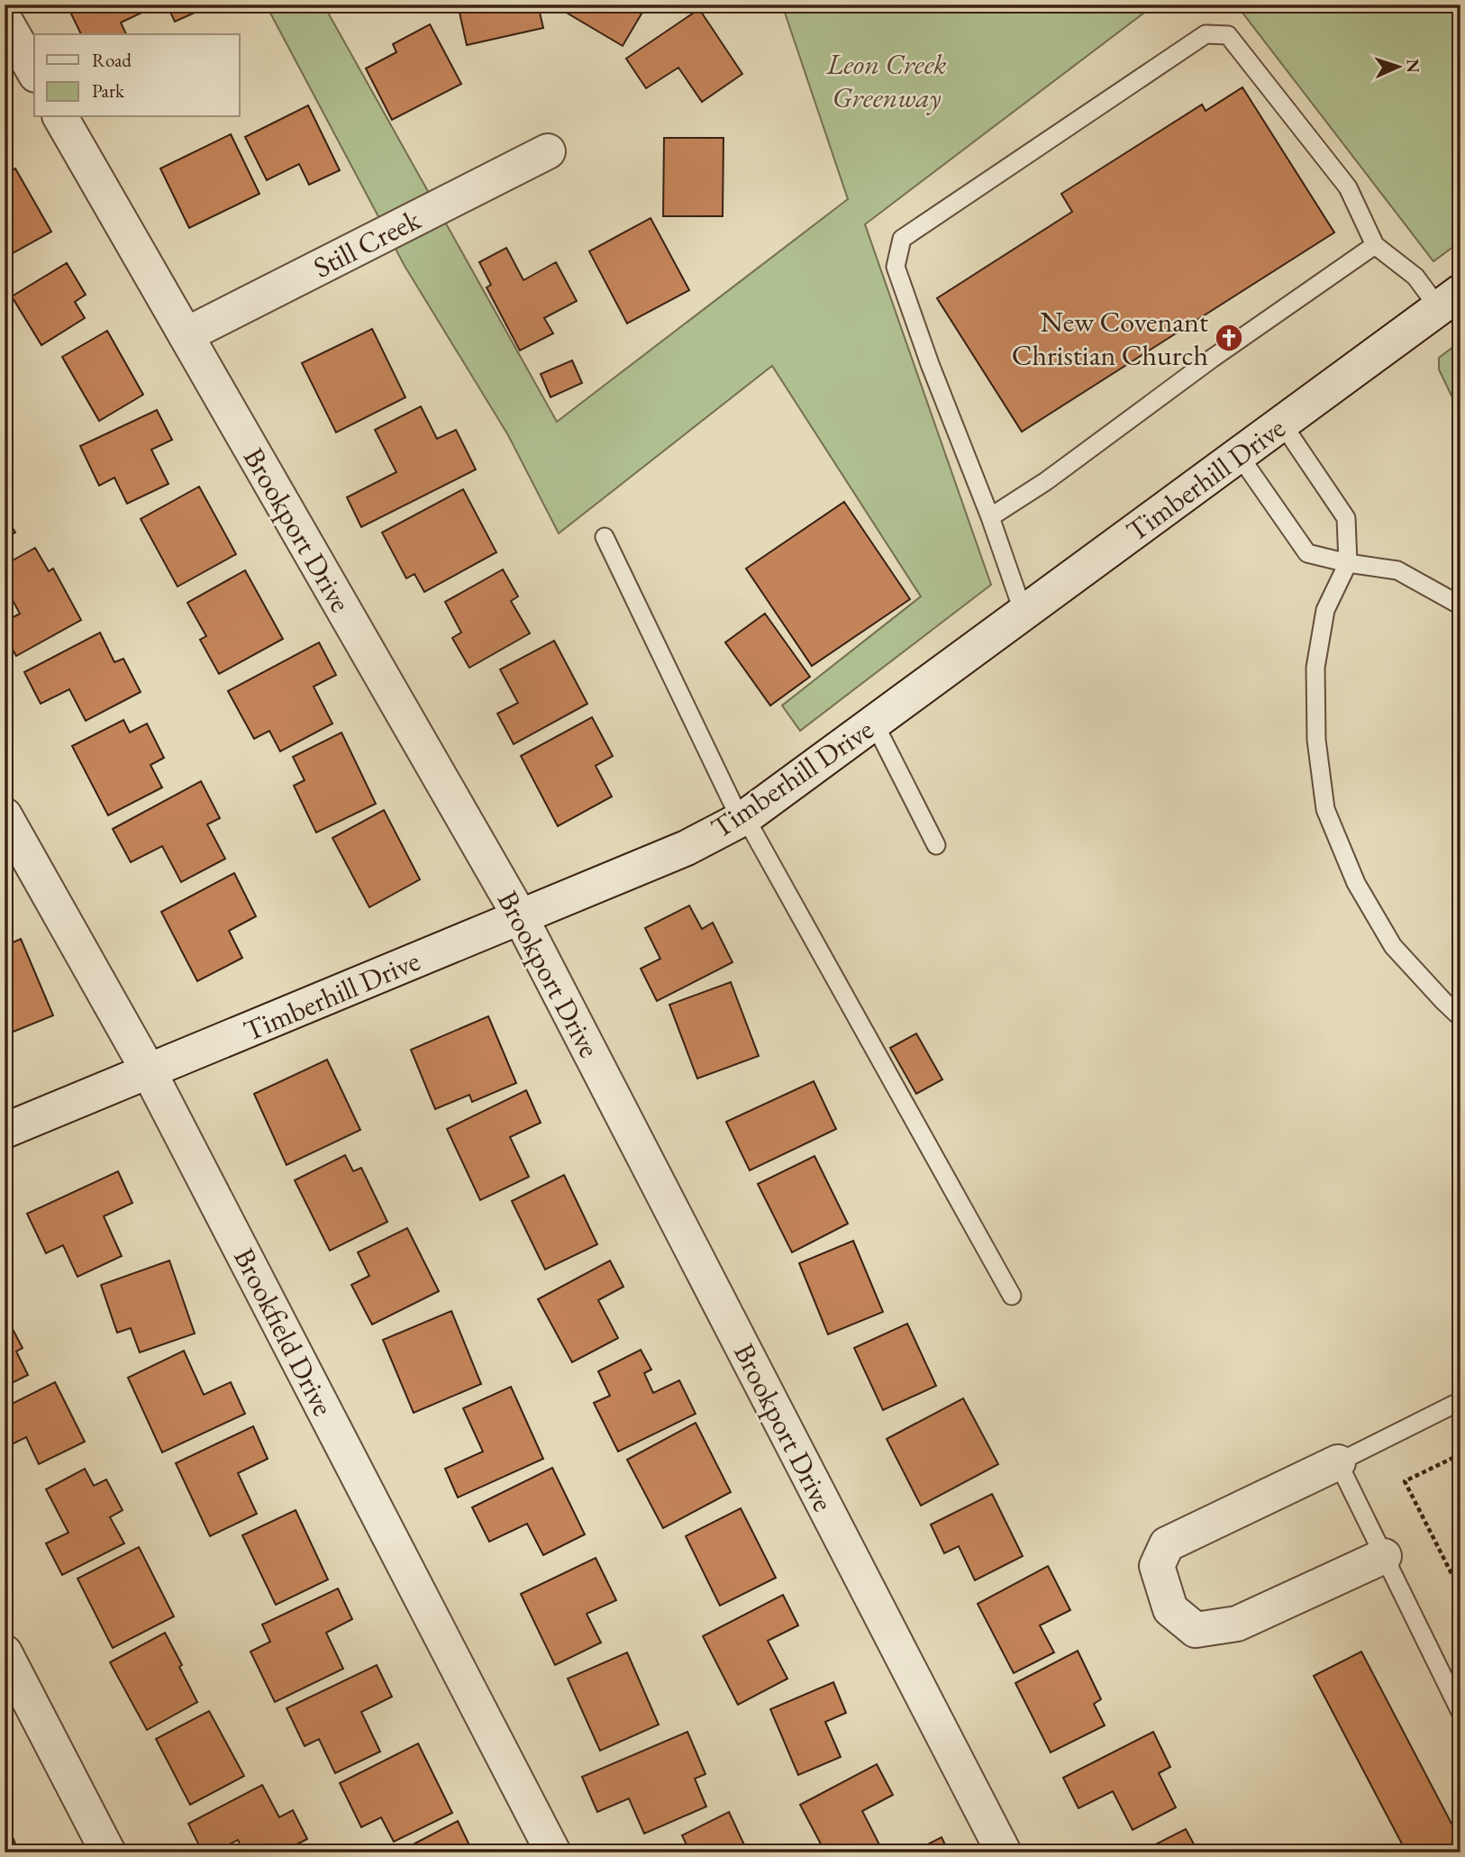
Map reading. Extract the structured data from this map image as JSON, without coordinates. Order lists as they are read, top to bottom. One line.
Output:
{"streets":{"street":["Still Creek","Timberhill Drive","Brookport Drive","Brookfield Drive"]},"crossings":[["Still Creek","Brookport Drive"],["Timberhill Drive","Brookport Drive"],["Timberhill Drive","Brookfield Drive"]],"parks":["Leon Creek Greenway"],"places":{"church":["New Covenant Christian Church"]},"legend":["Road","Park"],"north":"right"}
